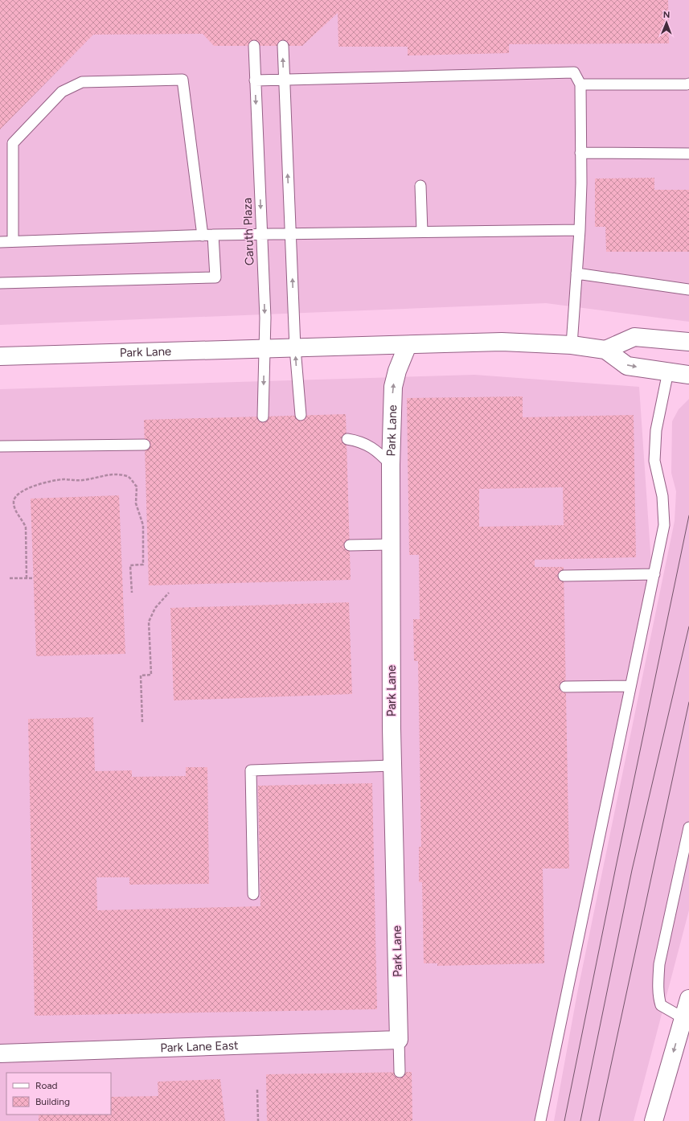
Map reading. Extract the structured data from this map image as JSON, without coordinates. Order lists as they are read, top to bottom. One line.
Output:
{"streets":{"street":["Park Lane","Park Lane East"],"lane":["Caruth Plaza"]},"crossings":[["Caruth Plaza","Park Lane"],["Park Lane","Park Lane East"]],"legend":["Road","Building"],"north":"top"}
